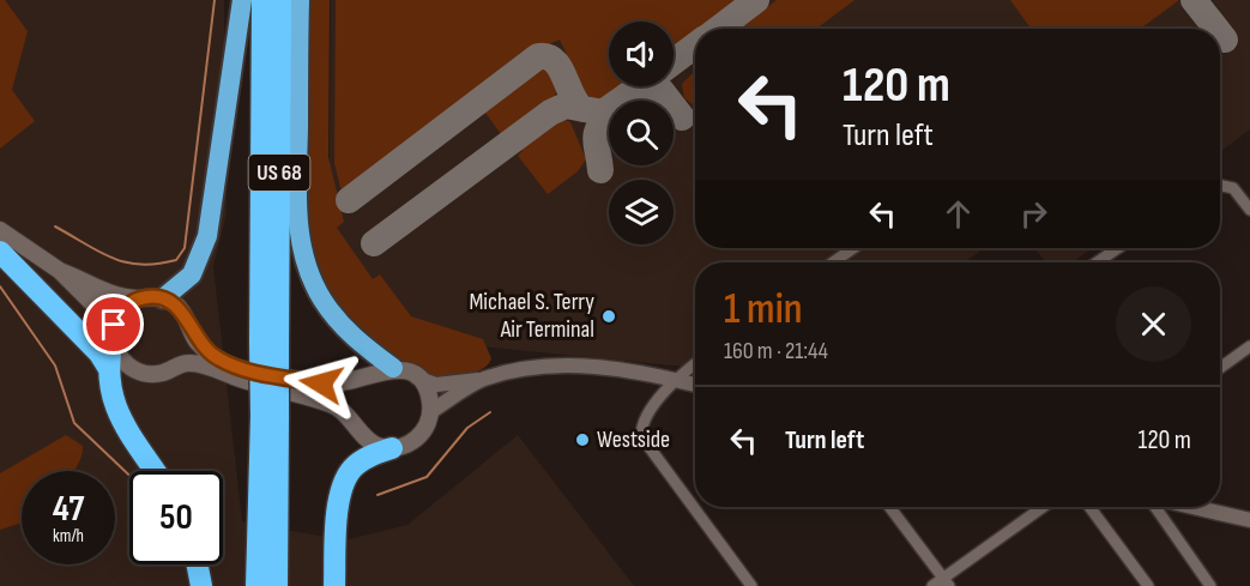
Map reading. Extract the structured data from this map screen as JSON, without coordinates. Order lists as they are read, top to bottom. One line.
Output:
{"streets":{"highway":["US 68"]},"places":["Michael S. Terry Air Terminal","Westside"],"page":{"turn":["120 m","Turn left"],"heading":["1 min","160 m · 21:44"],"list":[{"name":"Turn left","value":"120 m"}],"speed":"47 km/h","limit":"50"}}
